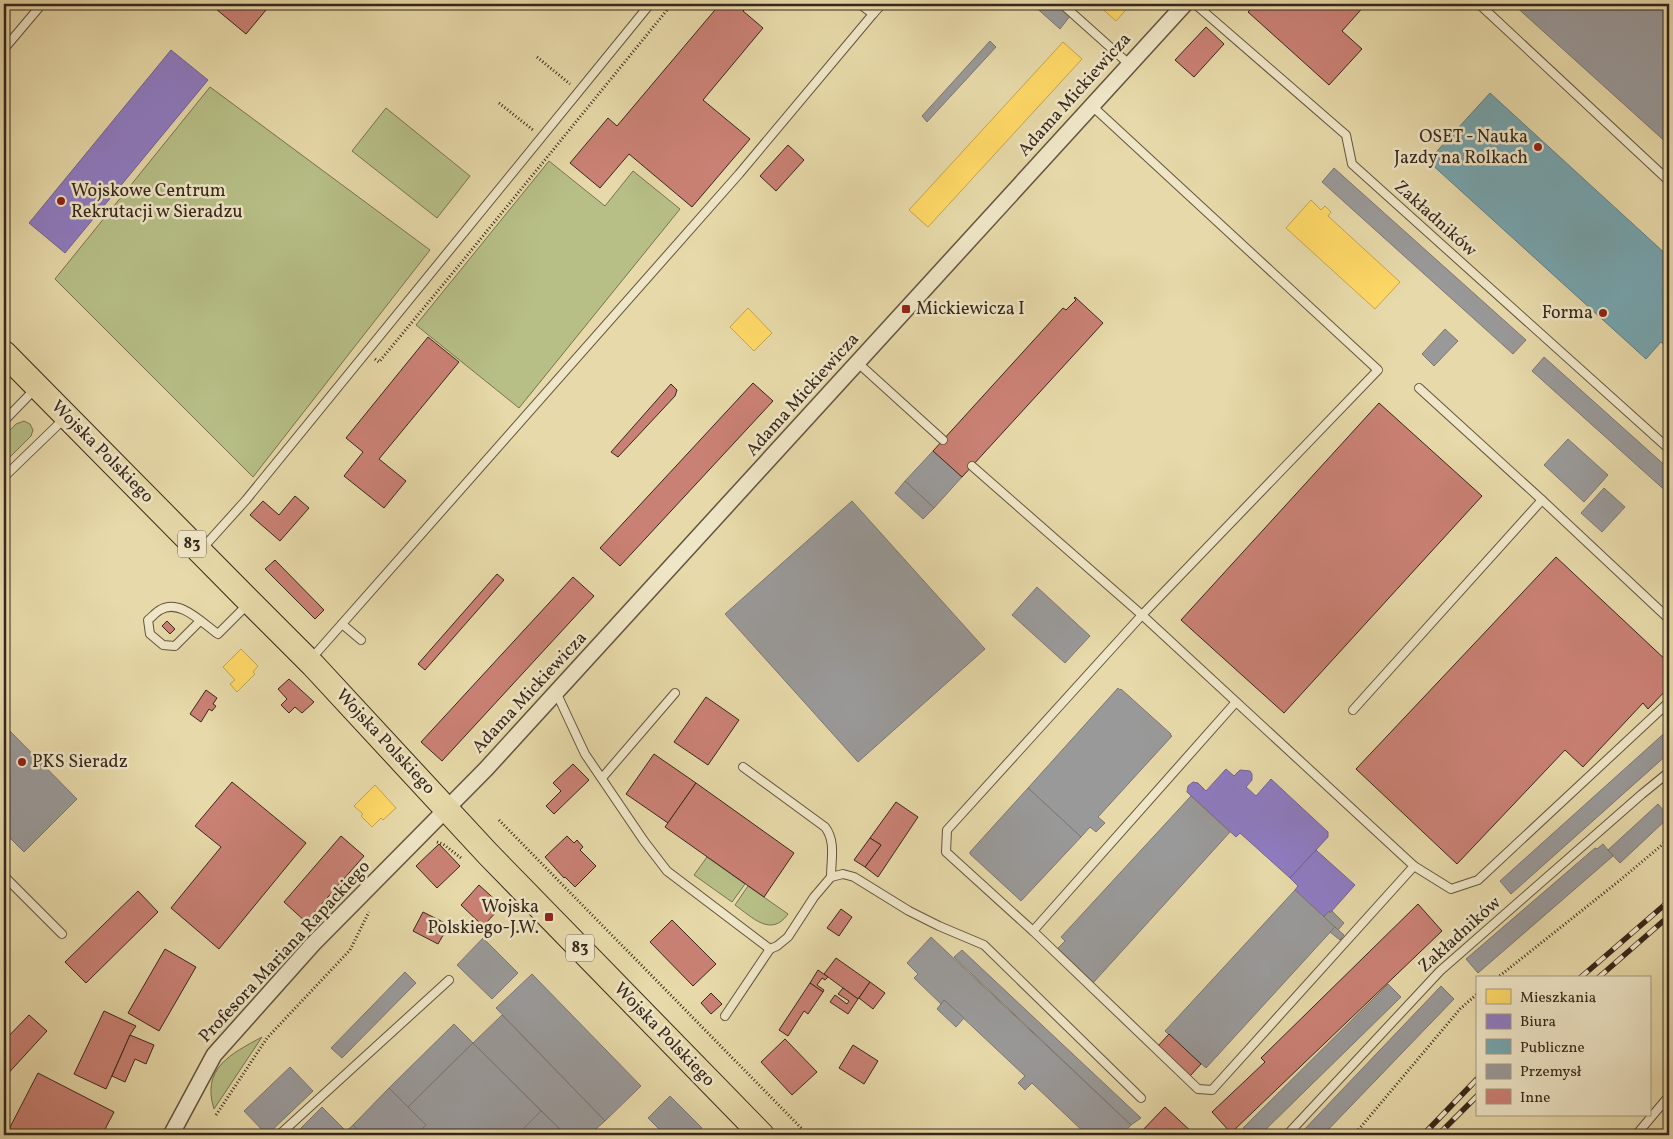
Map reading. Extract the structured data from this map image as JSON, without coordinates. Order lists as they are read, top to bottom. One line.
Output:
{"streets":{"main road":["Wojska Polskiego","83"],"street":["Adama Mickiewicza","Profesora Mariana Rapackiego"],"lane":["Zakładników"]},"crossings":[["Adama Mickiewicza","Wojska Polskiego"],["Adama Mickiewicza","Profesora Mariana Rapackiego"],["Wojska Polskiego","Profesora Mariana Rapackiego"]],"places":{"other":["OSET - Nauka Jazdy na Rolkach","Wojskowe Centrum Rekrutacji w Sieradzu","Forma","PKS Sieradz"],"transit":["Mickiewicza I","Wojska Polskiego-J.W."]},"legend":["Mieszkania","Biura","Publiczne","Przemysł","Inne"]}
